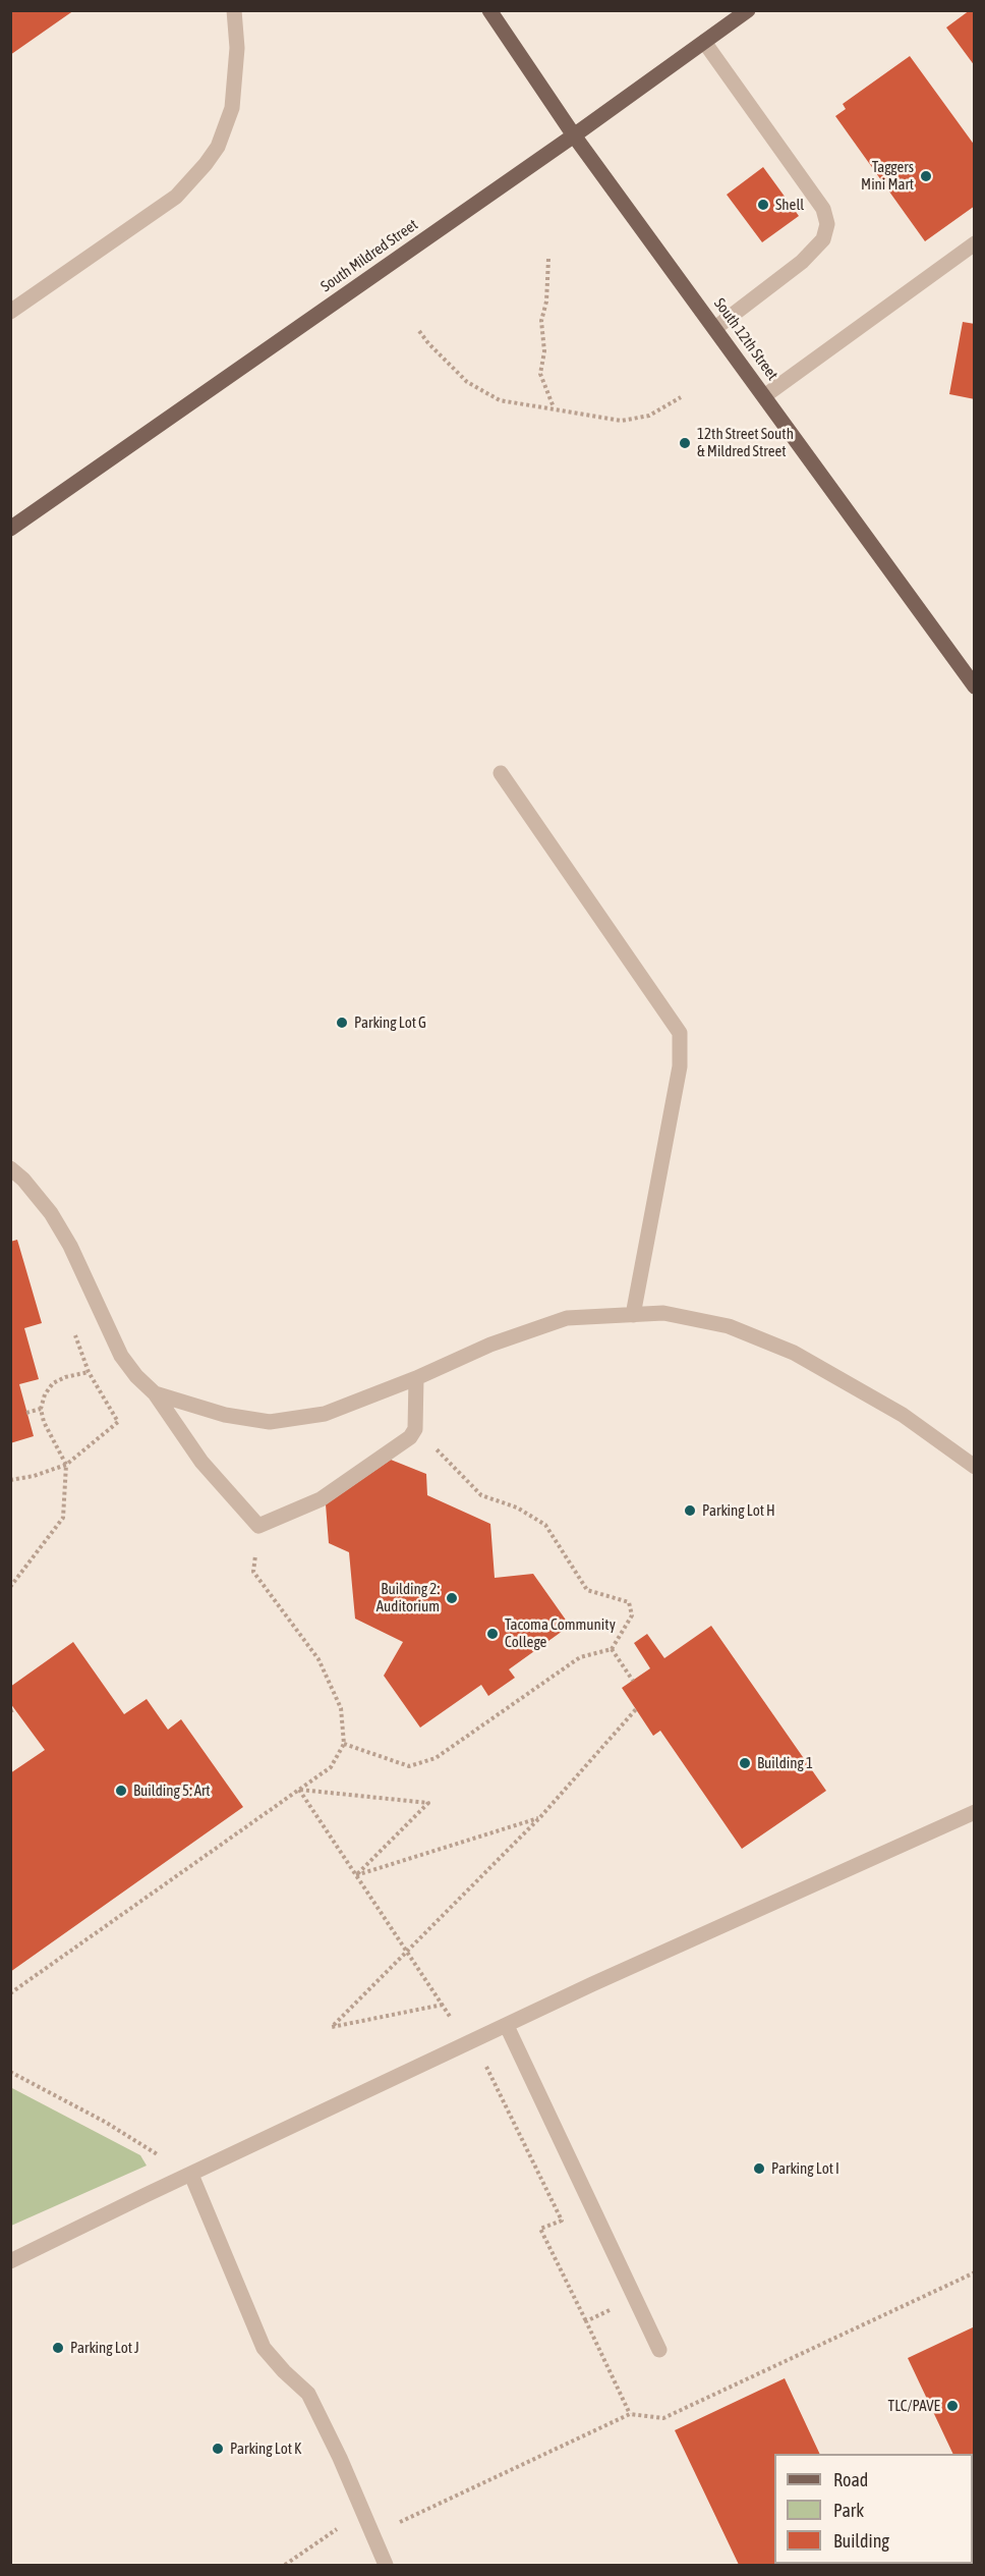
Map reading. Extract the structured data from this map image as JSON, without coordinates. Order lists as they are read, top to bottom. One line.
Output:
{"streets":{"main road":["South Mildred Street","South 12th Street"]},"crossings":[["South Mildred Street","South 12th Street"]],"places":["Taggers Mini Mart","Shell","12th Street South & Mildred Street","Parking Lot G","Parking Lot H","Building 2: Auditorium","Tacoma Community College","Building 1","Building 5: Art","Parking Lot I","Parking Lot J","TLC/PAVE","Parking Lot K"],"legend":["Road","Park","Building"]}
